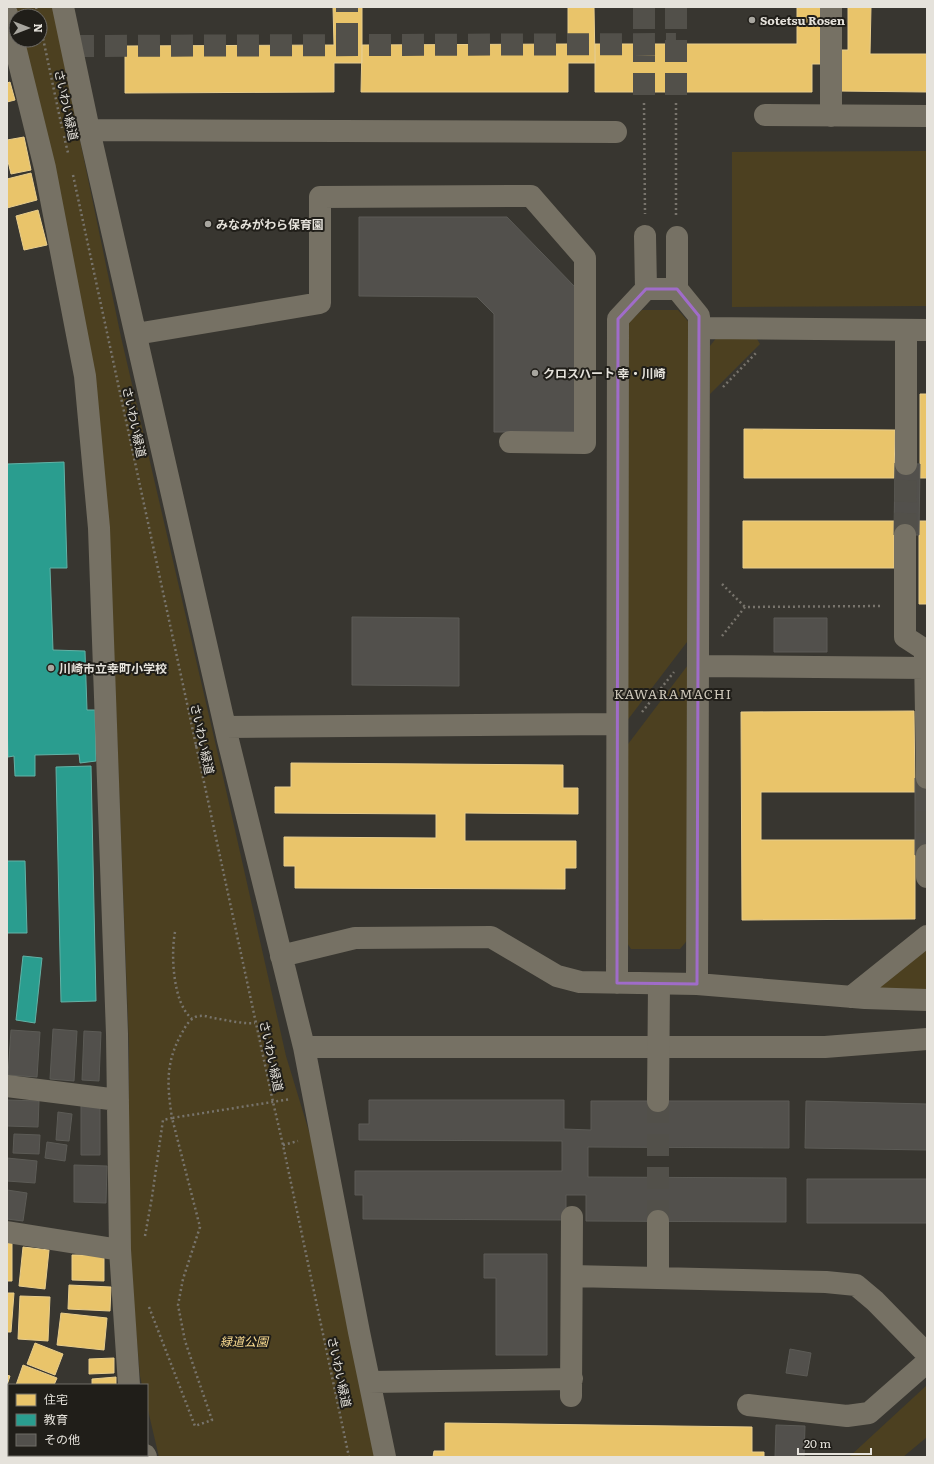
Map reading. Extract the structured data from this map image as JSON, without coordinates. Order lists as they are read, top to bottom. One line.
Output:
{"streets":{"path":["さいわい緑道"]},"districts":["KAWARAMACHI"],"parks":["緑道公園"],"places":["Sotetsu Rosen","みなみがわら保育園","クロスハート 幸・川崎","川崎市立幸町小学校"],"legend":["住宅","教育","その他"],"scale_bar":"20 m","north":"right"}
